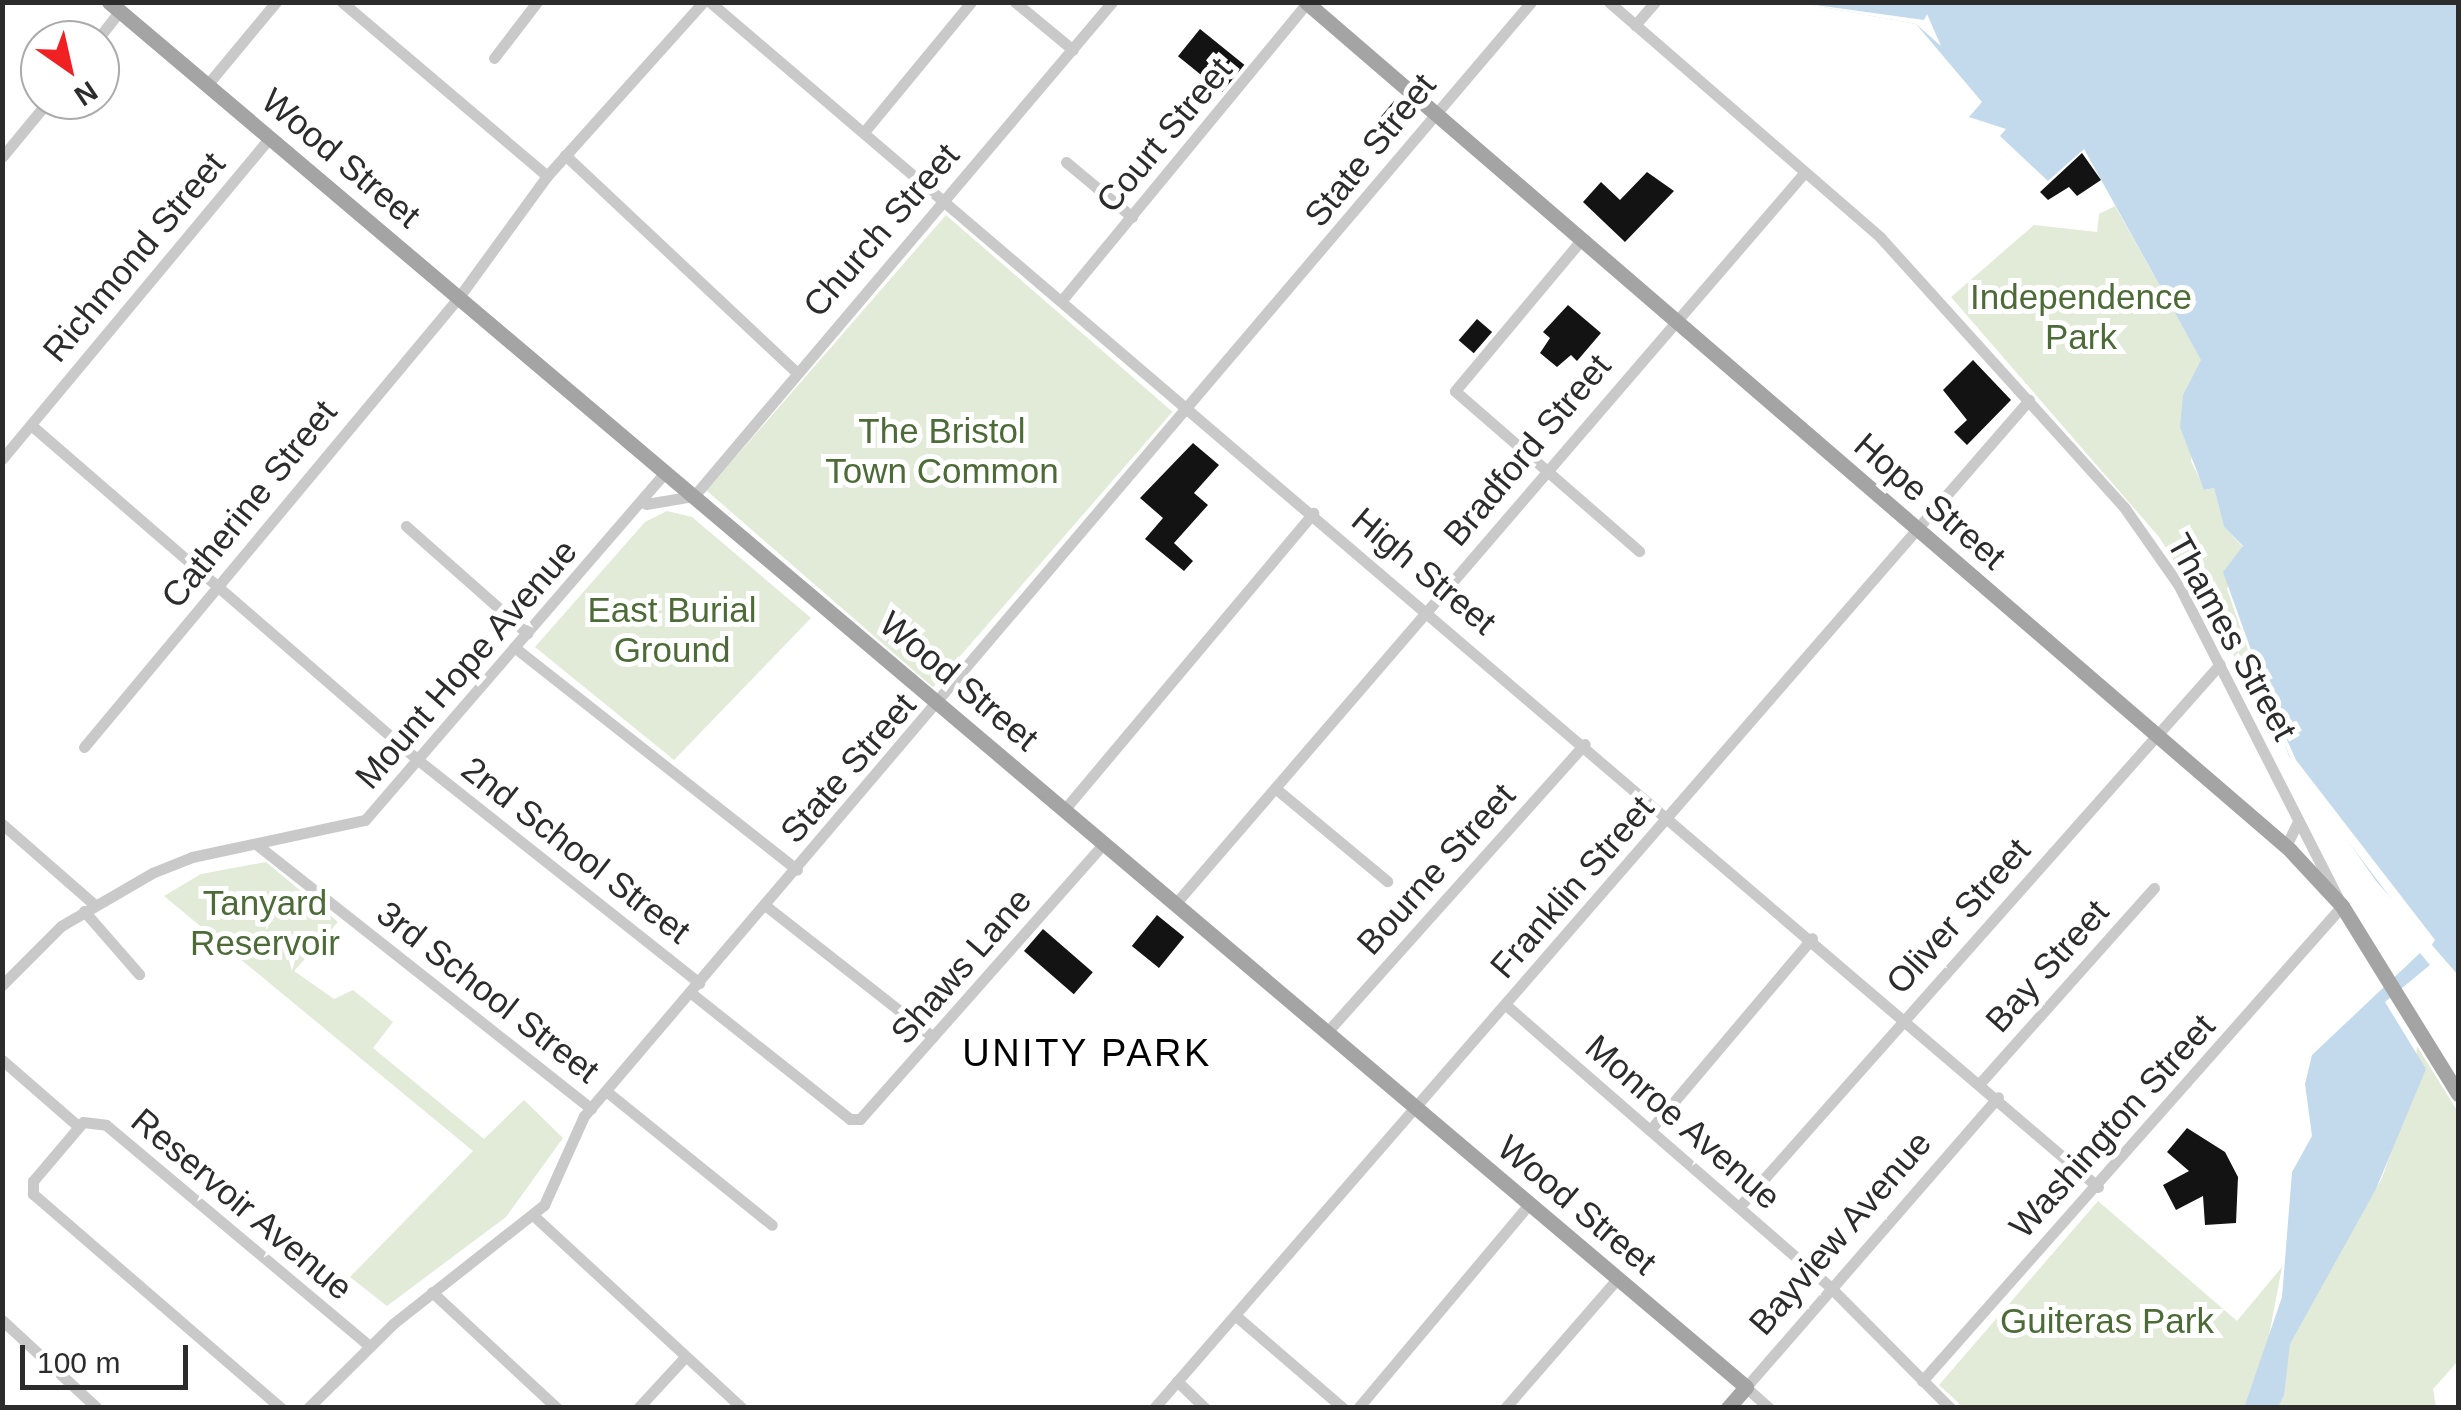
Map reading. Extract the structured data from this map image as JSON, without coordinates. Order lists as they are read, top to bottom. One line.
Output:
{"streets":{"main road":["Wood Street","Hope Street","Bayview Avenue"],"street":["Court Street","State Street","Church Street","Richmond Street","Bradford Street","Catherine Street","High Street","Thames Street","Mount Hope Avenue","2nd School Street","Bourne Street","Franklin Street","Oliver Street","Shaws Lane","Bay Street","3rd School Street","Monroe Avenue","Washington Street","Reservoir Avenue"]},"crossings":[["Court Street","Hope Street"],["Court Street","High Street"],["State Street","Wood Street"],["State Street","Hope Street"],["State Street","High Street"],["State Street","2nd School Street"],["State Street","3rd School Street"],["State Street","Reservoir Avenue"],["Wood Street","Church Street"],["Wood Street","Richmond Street"],["Wood Street","Bradford Street"],["Wood Street","Catherine Street"],["Wood Street","Mount Hope Avenue"],["Wood Street","Bourne Street"],["Wood Street","Franklin Street"],["Wood Street","Shaws Lane"],["Wood Street","Bayview Avenue"],["Church Street","High Street"],["Richmond Street","2nd School Street"],["Bradford Street","Hope Street"],["Bradford Street","High Street"],["Bradford Street","Thames Street"],["Hope Street","Thames Street"],["Hope Street","Franklin Street"],["Hope Street","Oliver Street"],["Hope Street","Washington Street"],["Catherine Street","High Street"],["Catherine Street","2nd School Street"],["High Street","Bourne Street"],["High Street","Franklin Street"],["High Street","Oliver Street"],["High Street","Bay Street"],["High Street","Washington Street"],["High Street","Bayview Avenue"],["Thames Street","Franklin Street"],["Thames Street","Oliver Street"],["Thames Street","Washington Street"],["Mount Hope Avenue","2nd School Street"],["Mount Hope Avenue","3rd School Street"],["2nd School Street","Shaws Lane"],["Franklin Street","Monroe Avenue"],["Oliver Street","Monroe Avenue"],["Monroe Avenue","Washington Street"],["Monroe Avenue","Bayview Avenue"]],"districts":["UNITY PARK"],"parks":["Independence Park","The Bristol Town Common","East Burial Ground","Tanyard Reservoir","Guiteras Park"],"scale_bar":"100 m","north":"bottom right"}
